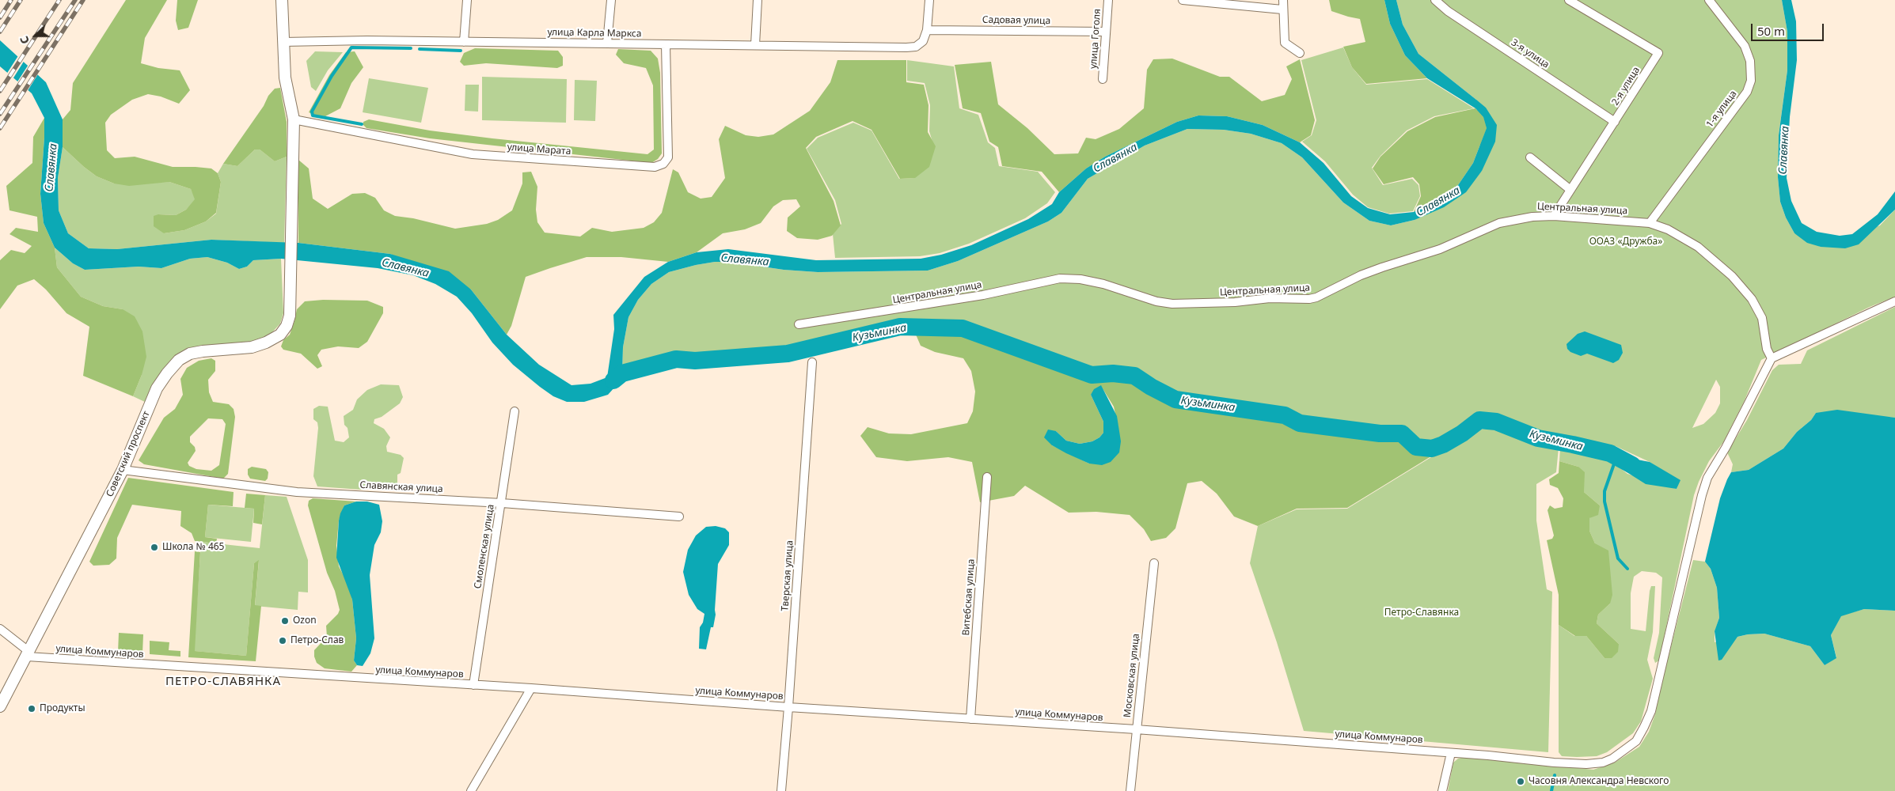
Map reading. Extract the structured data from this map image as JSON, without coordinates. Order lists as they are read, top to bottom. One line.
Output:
{"streets":{"street":["Садовая улица","улица Карла Маркса","улица Гоголя","3-я улица","2-я улица","1-я улица","улица Марата","Центральная улица","Советский проспект","Славянская улица","Смоленская улица","Тверская улица","Витебская улица","улица Коммунаров","Московская улица"]},"crossings":[["Садовая улица","улица Карла Маркса"],["Садовая улица","улица Гоголя"],["улица Карла Маркса","улица Марата"],["3-я улица","2-я улица"],["2-я улица","Центральная улица"],["1-я улица","Центральная улица"],["улица Марата","Советский проспект"],["Центральная улица","улица Коммунаров"],["Советский проспект","Славянская улица"],["Советский проспект","улица Коммунаров"],["Славянская улица","Смоленская улица"],["Смоленская улица","улица Коммунаров"],["Тверская улица","улица Коммунаров"],["Витебская улица","улица Коммунаров"],["улица Коммунаров","Московская улица"]],"districts":["ПЕТРО-СЛАВЯНКА"],"water":["Славянка","Кузьминка"],"parks":["ООАЗ «Дружба»","Петро-Славянка"],"places":["Школа № 465","Ozon","Петро-Слав","Продукты","Часовня Александра Невского"],"scale_bar":"50 m","north":"left"}
